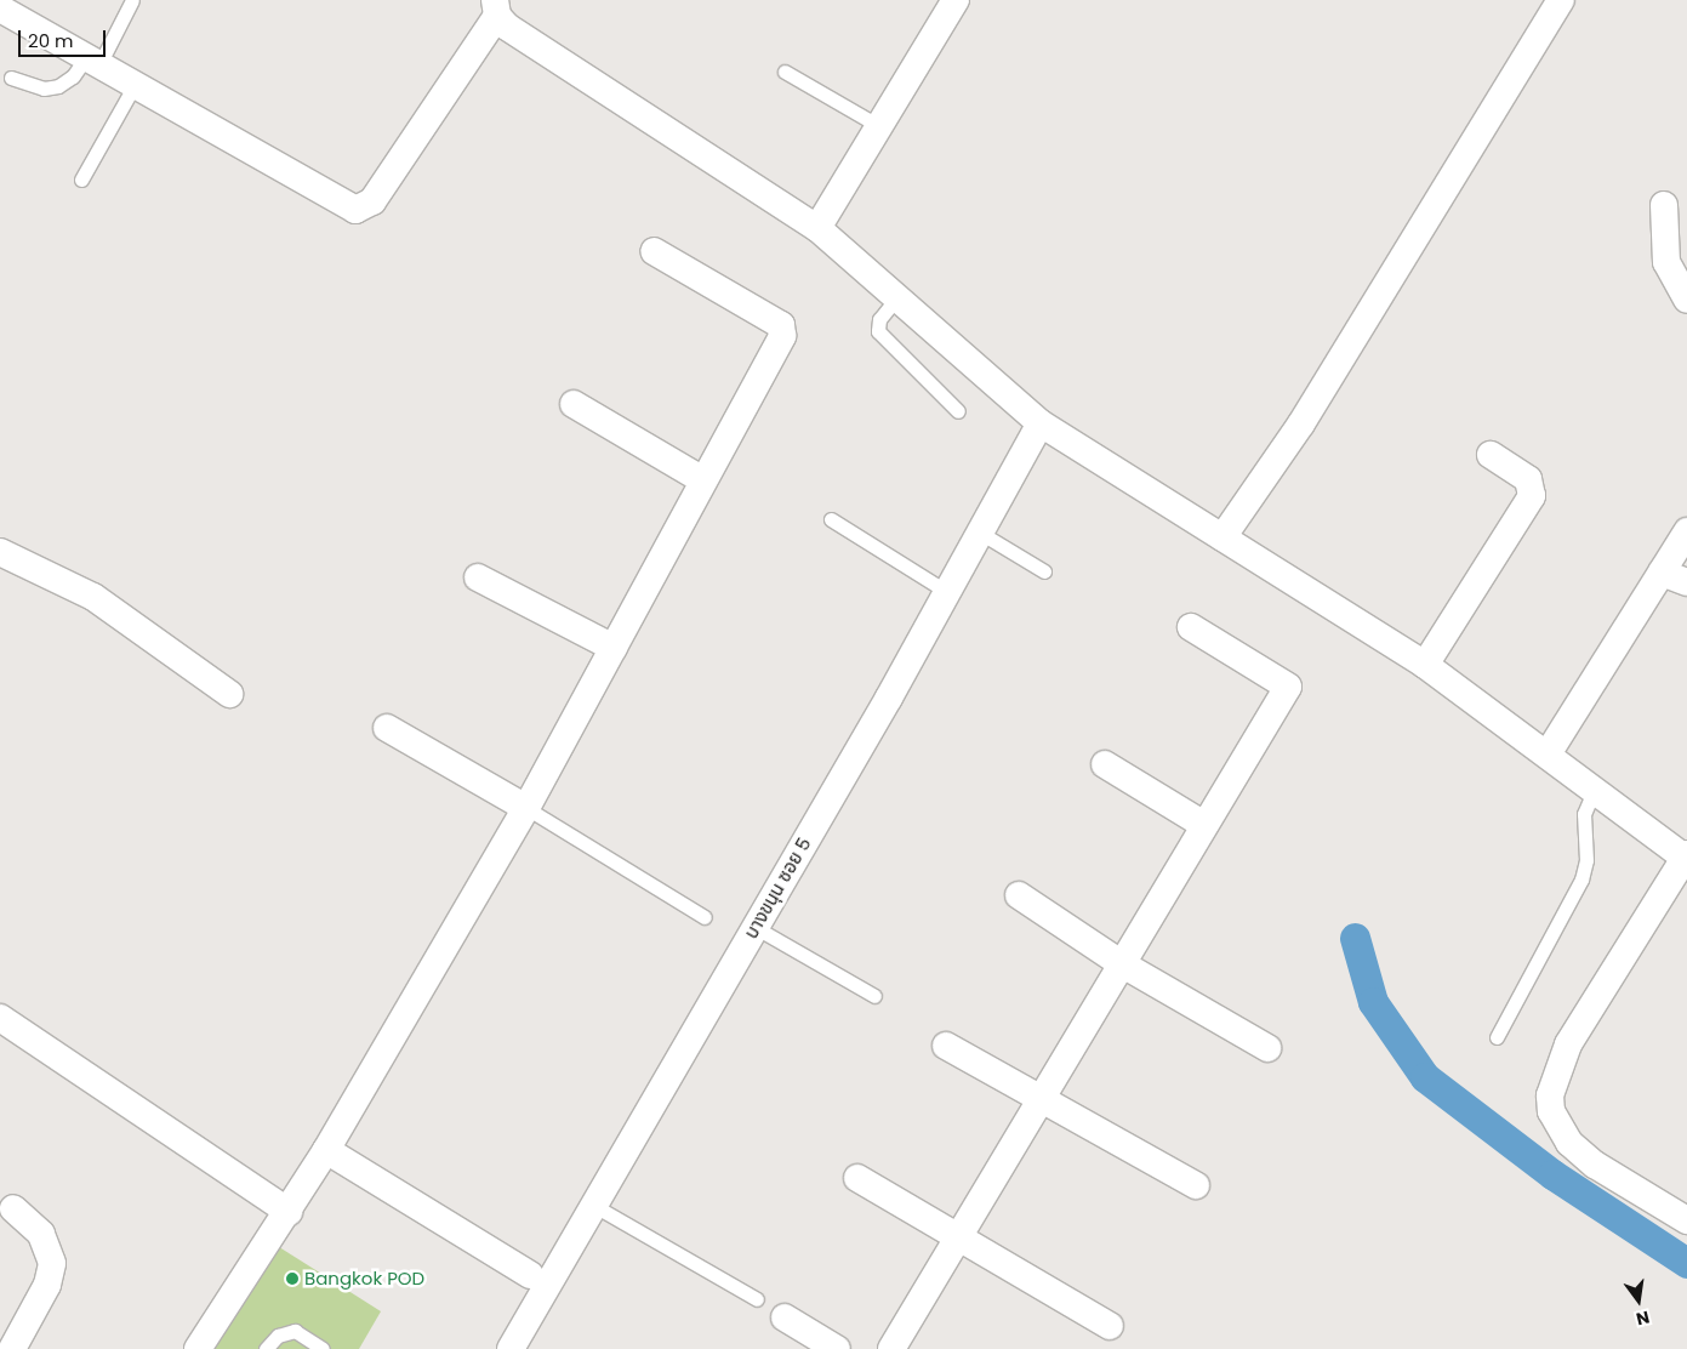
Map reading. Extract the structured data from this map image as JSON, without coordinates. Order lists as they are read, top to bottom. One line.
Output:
{"streets":{"street":["บางขนุน ซอย 5"]},"places":["Bangkok POD"],"scale_bar":"20 m","north":"bottom"}
